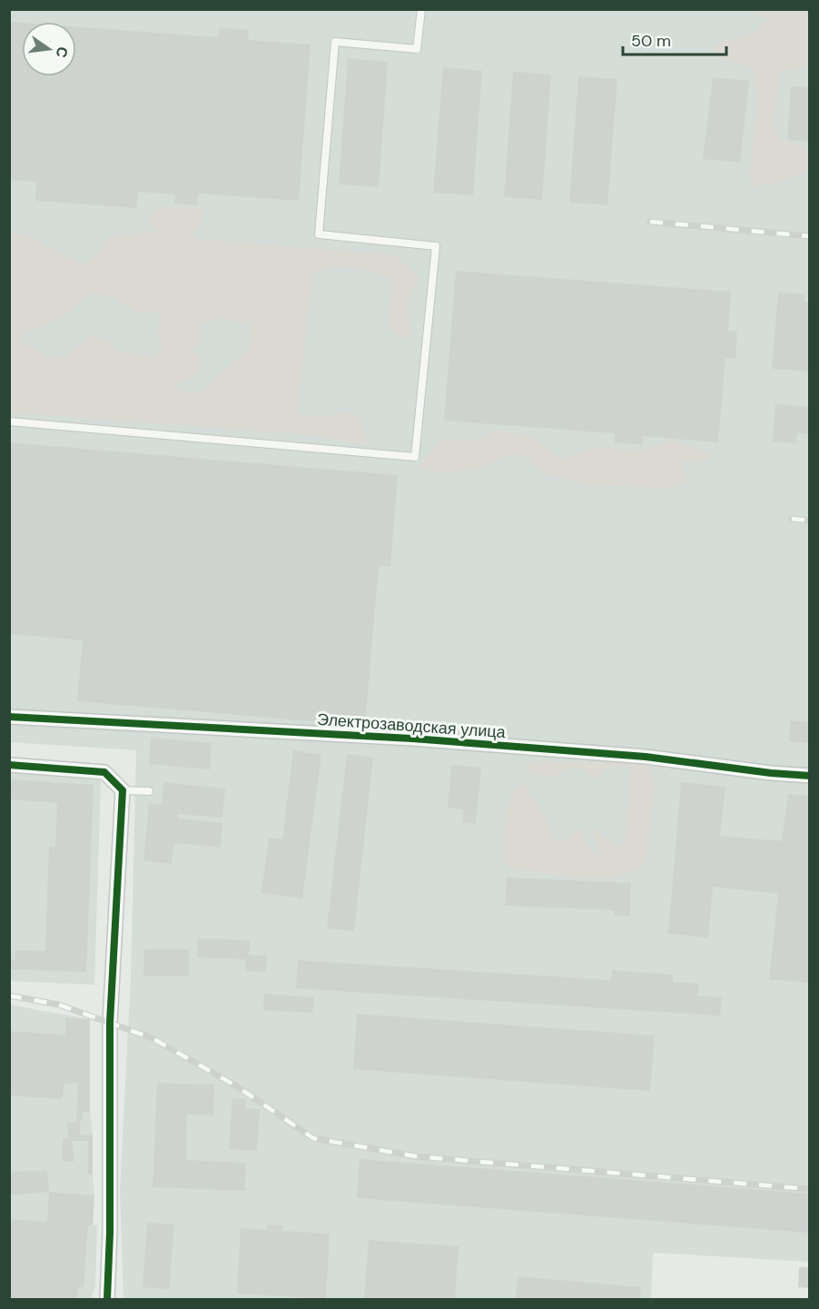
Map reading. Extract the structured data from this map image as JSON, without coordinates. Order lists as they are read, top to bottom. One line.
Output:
{"streets":{"street":["Электрозаводская улица"]},"scale_bar":"50 m","north":"right"}
